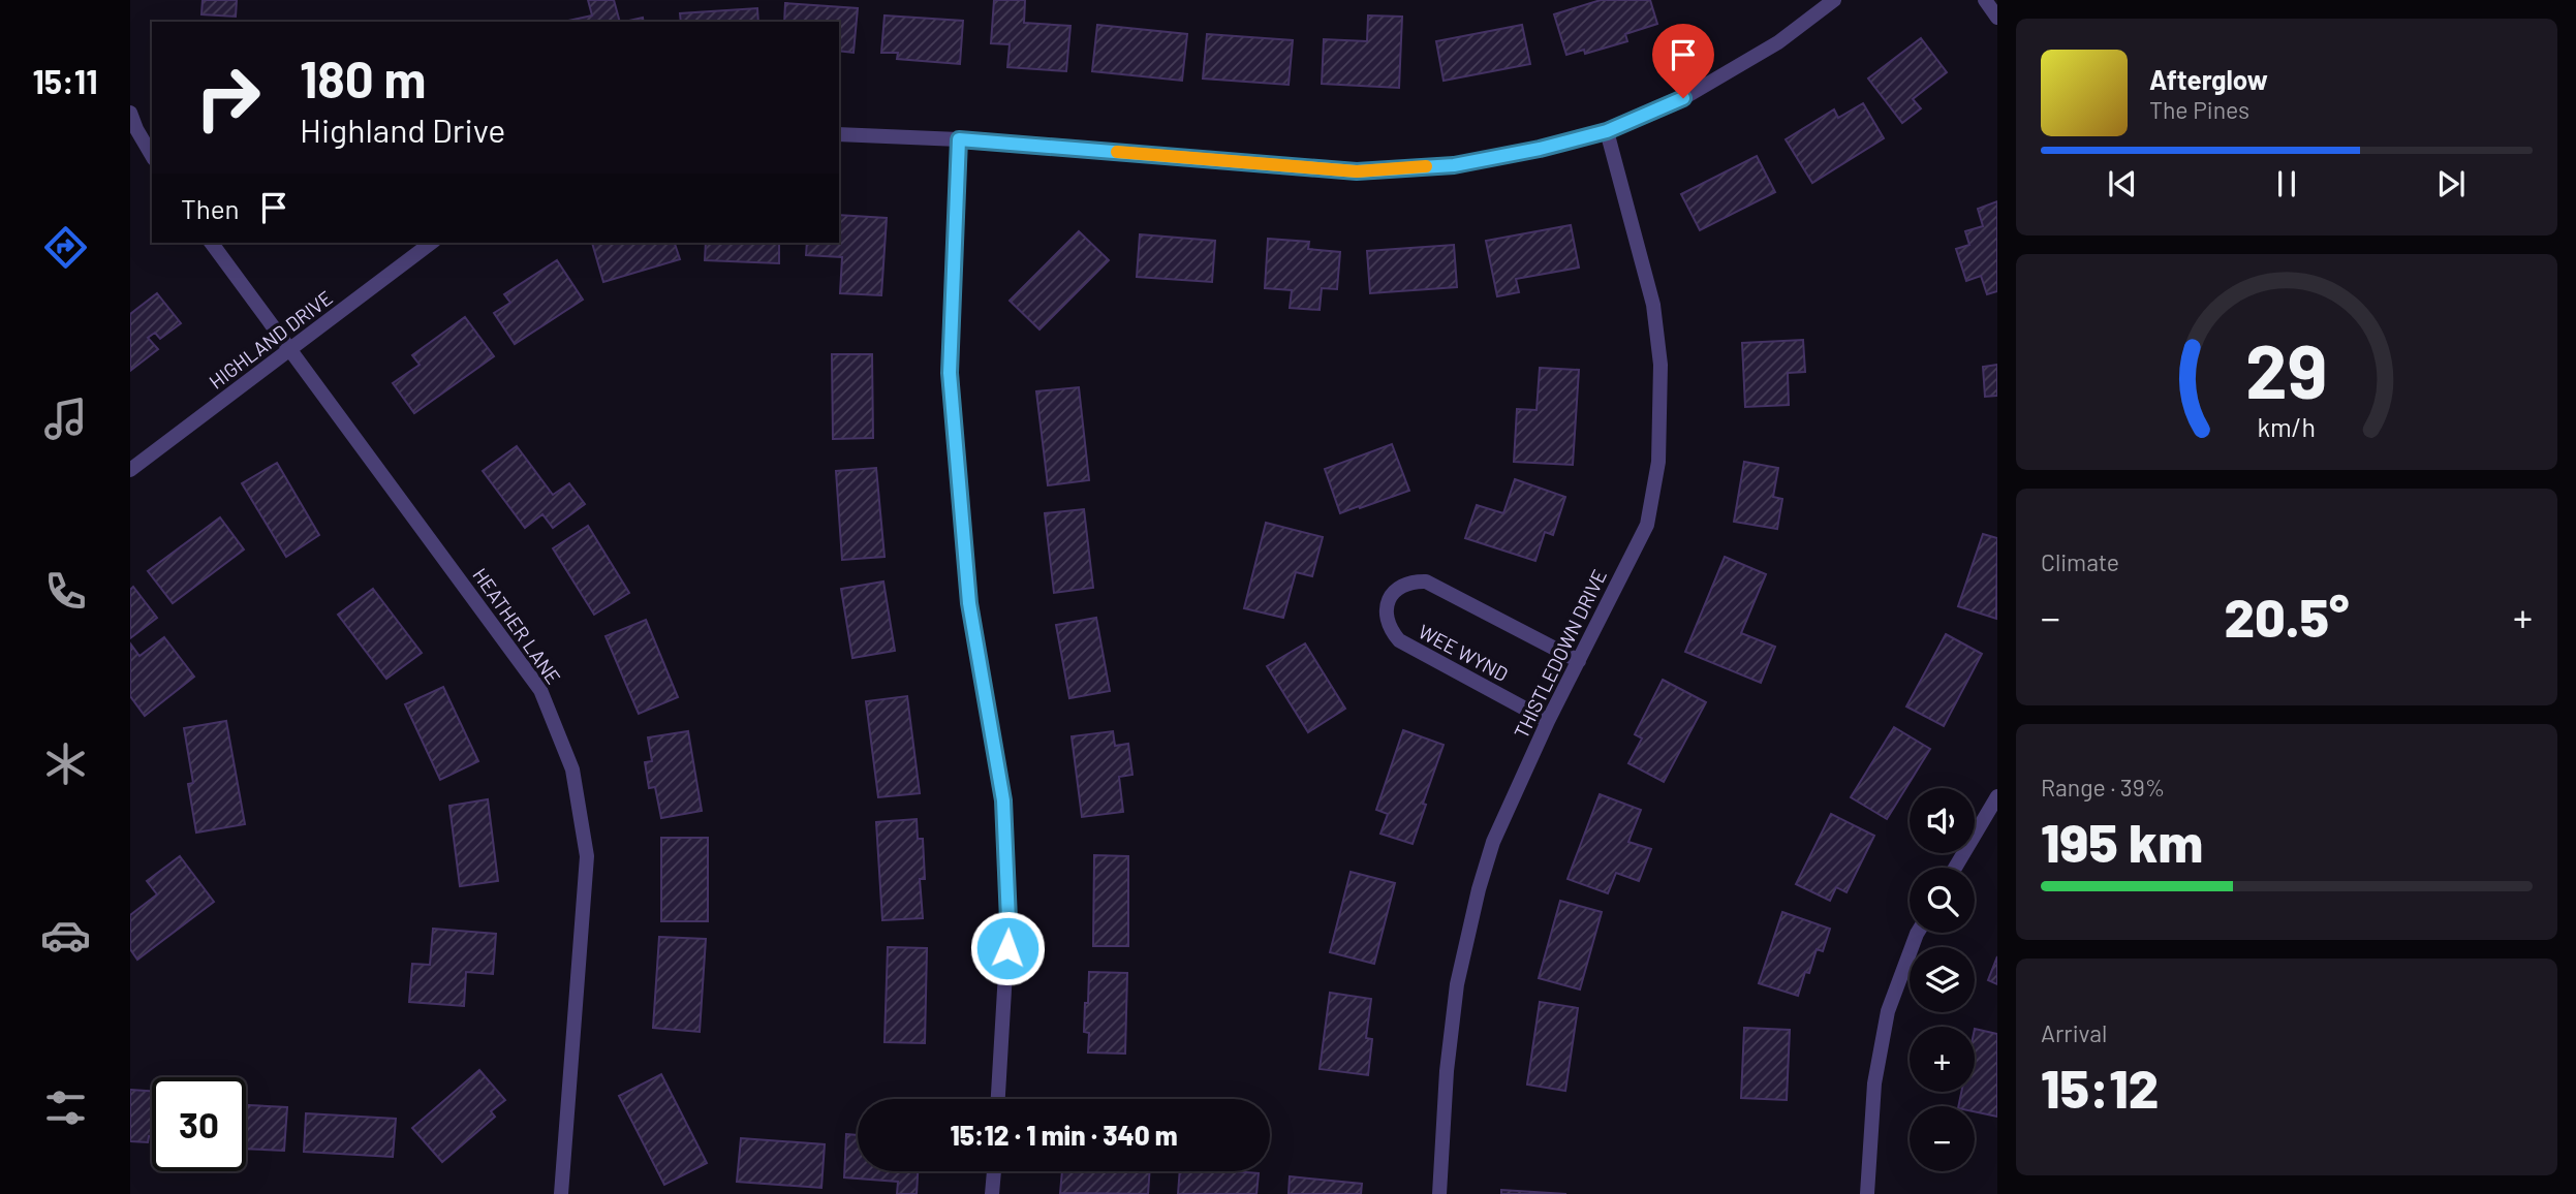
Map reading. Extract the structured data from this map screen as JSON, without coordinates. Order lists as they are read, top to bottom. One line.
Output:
{"streets":{"street":["HIGHLAND DRIVE","HEATHER LANE","WEE WYND","THISTLEDOWN DRIVE"]},"crossings":[["HIGHLAND DRIVE","HEATHER LANE"],["WEE WYND","THISTLEDOWN DRIVE"]],"page":{"tabs":"15:11","turn":["180 m","Highland Drive"],"song":["Afterglow","The Pines"],"then":"Then","tile":["Climate",["Range · 39%","195 km"],["Arrival","15:12"]],"heat":["−","20.5°","+"],"map_buttons":["+","−"],"limit":"30","trip":"15:12 · 1 min · 340 m","gauge":["29","km/h"]}}
